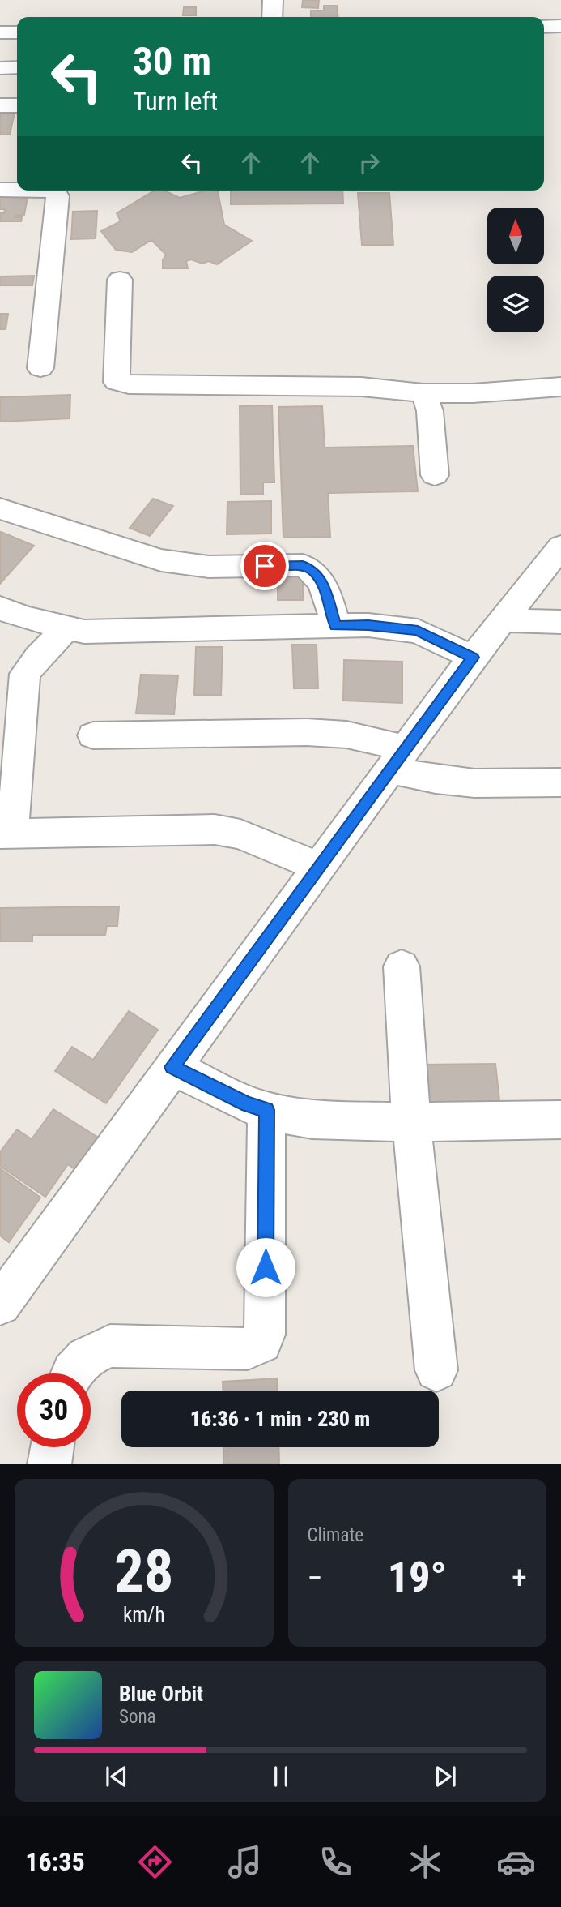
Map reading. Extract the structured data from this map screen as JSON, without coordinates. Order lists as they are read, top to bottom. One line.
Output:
{"north":"top","page":{"turn":["30 m","Turn left"],"limit":"30","trip":"16:36 · 1 min · 230 m","tile":"Climate","heat":["−","19°","+"],"song":["Blue Orbit","Sona"],"tabs":"16:35","gauge":["28","km/h"]}}
